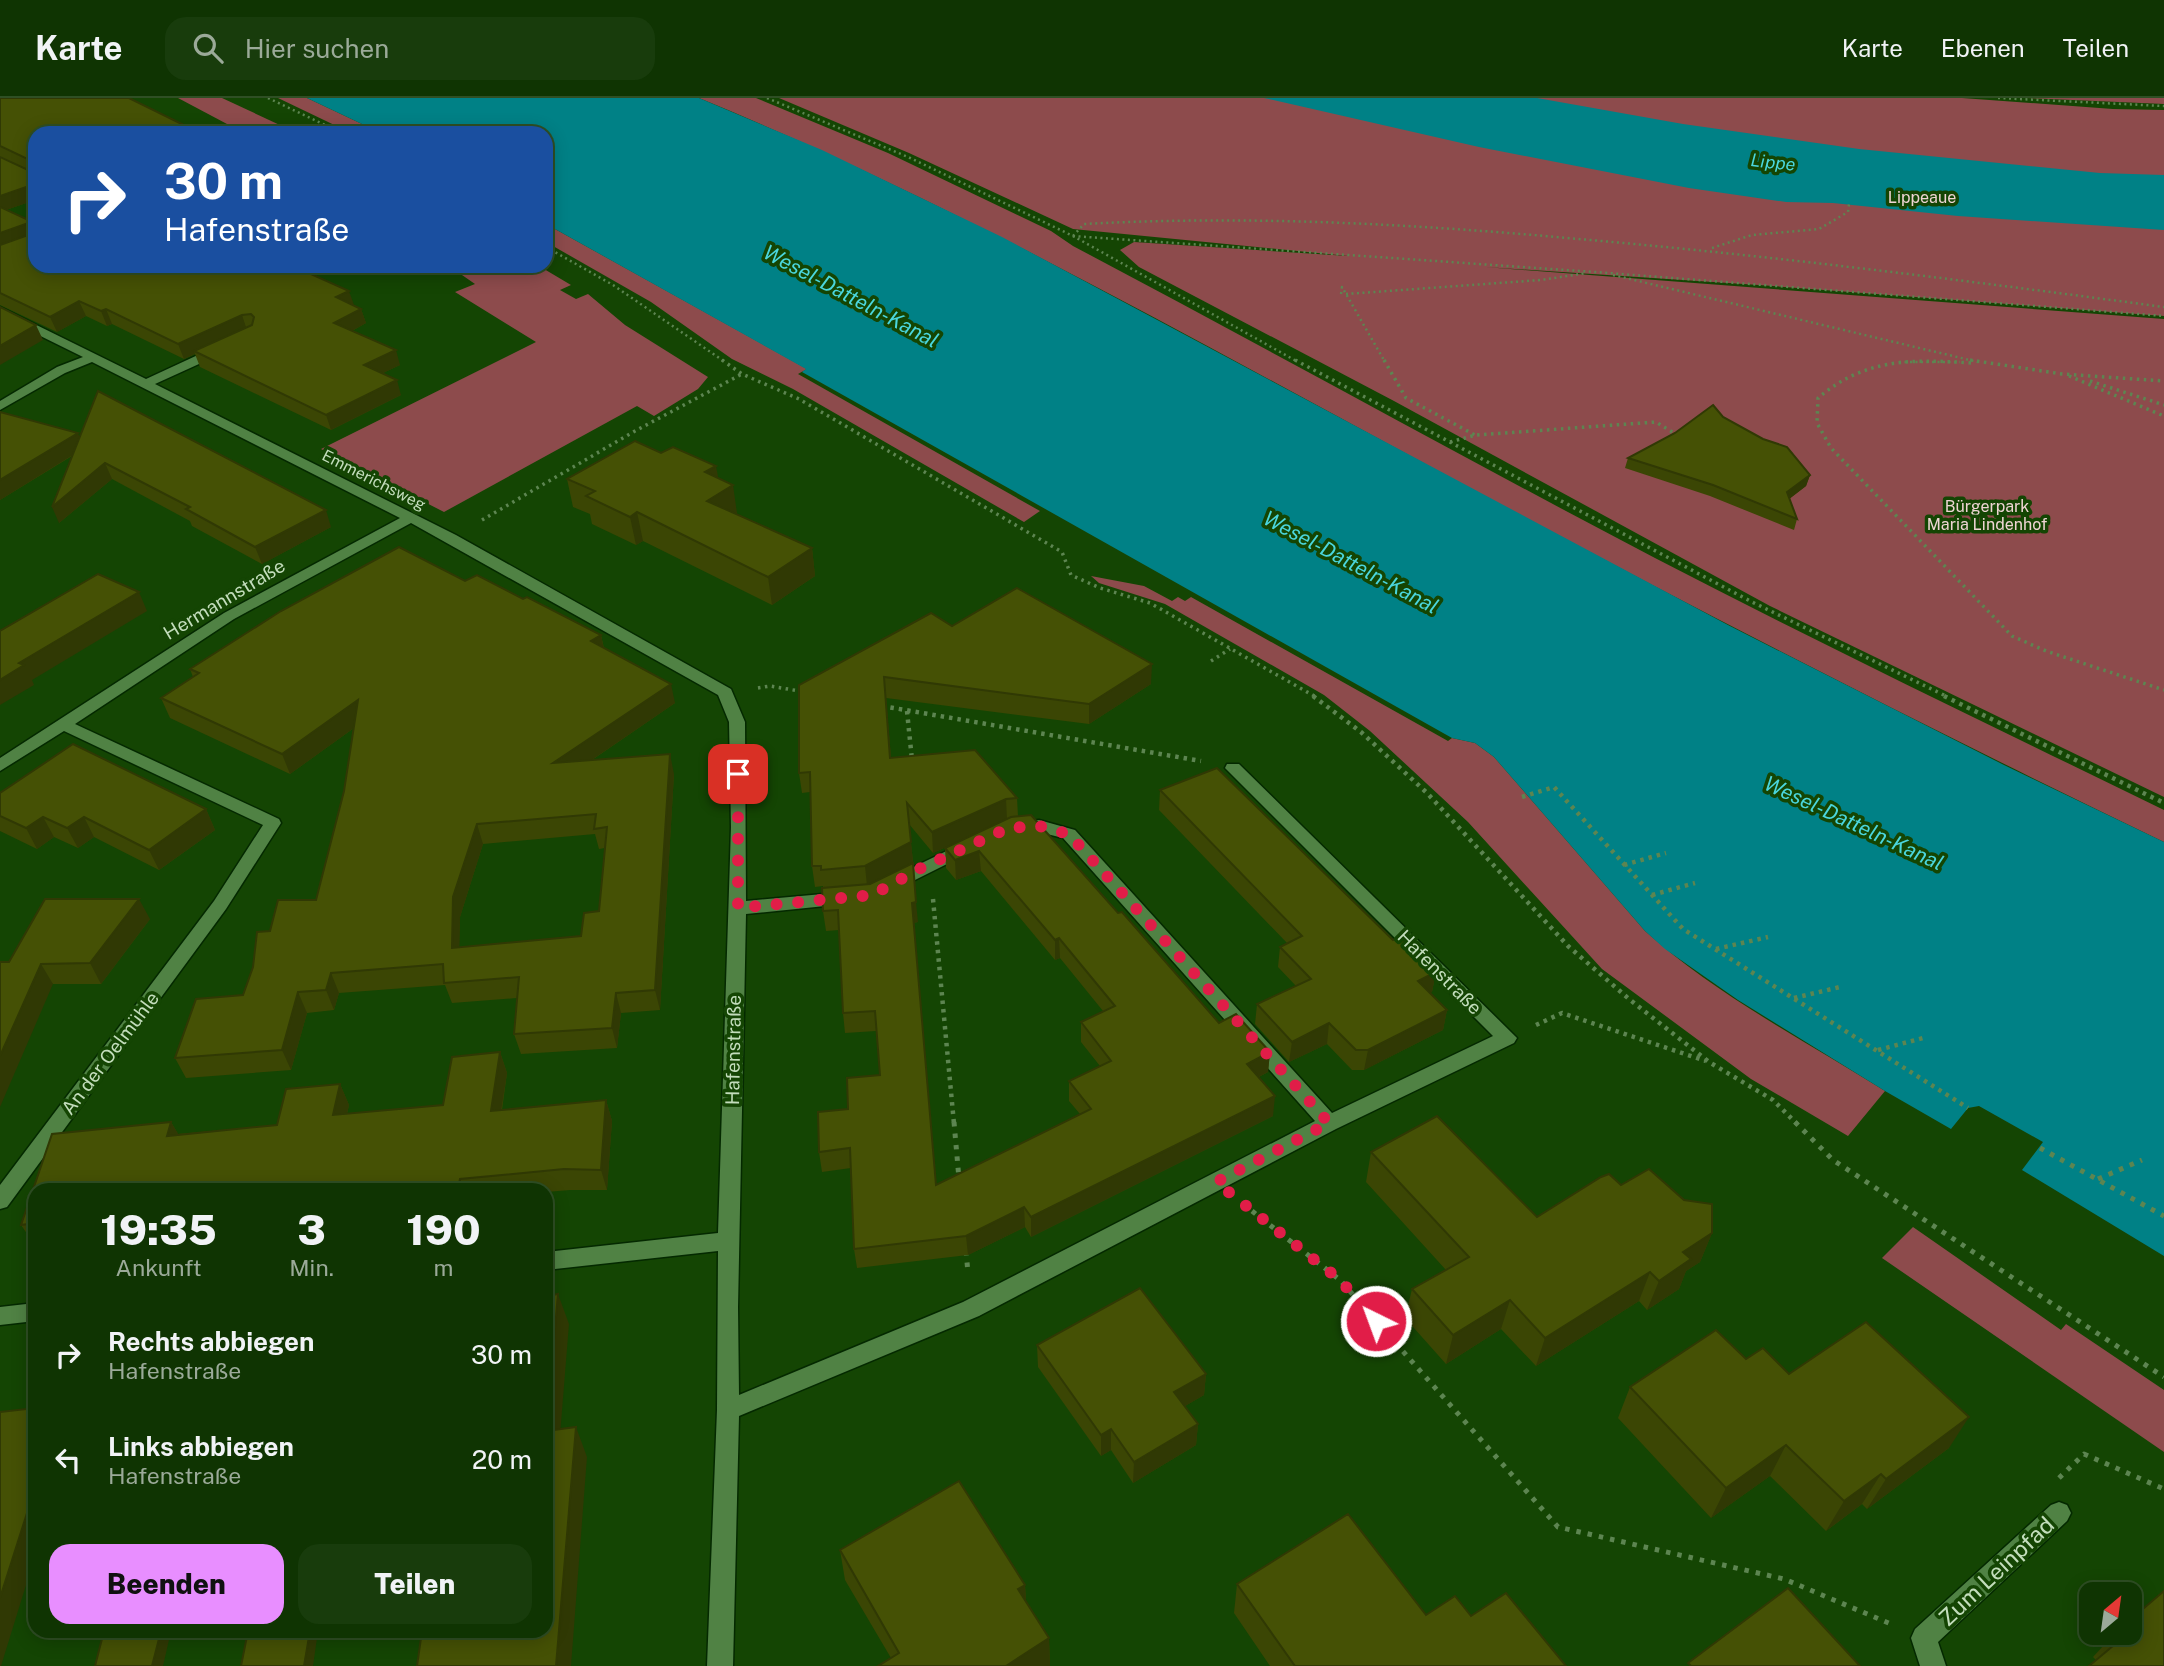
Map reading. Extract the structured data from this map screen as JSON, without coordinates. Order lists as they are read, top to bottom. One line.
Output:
{"streets":{"street":["Emmerichsweg","Hermannstraße","Hafenstraße","An der Oelmühle","Zum Leinpfad"]},"crossings":[["Emmerichsweg","Hermannstraße"],["Emmerichsweg","Hafenstraße"],["Hermannstraße","An der Oelmühle"]],"water":["Lippe","Wesel-Datteln-Kanal"],"parks":["Lippeaue","Bürgerpark Maria Lindenhof"],"north":"top right","page":{"header":"Karte","search":"Hier suchen","nav":["Karte","Ebenen","Teilen"],"turn":["30 m","Hafenstraße"],"eta":["19:35","Ankunft","3","Min.","190","m"],"list":[{"name":"Rechts abbiegen","note":"Hafenstraße","value":"30 m"},{"name":"Links abbiegen","note":"Hafenstraße","value":"20 m"}],"buttons":["Beenden","Teilen"]}}
